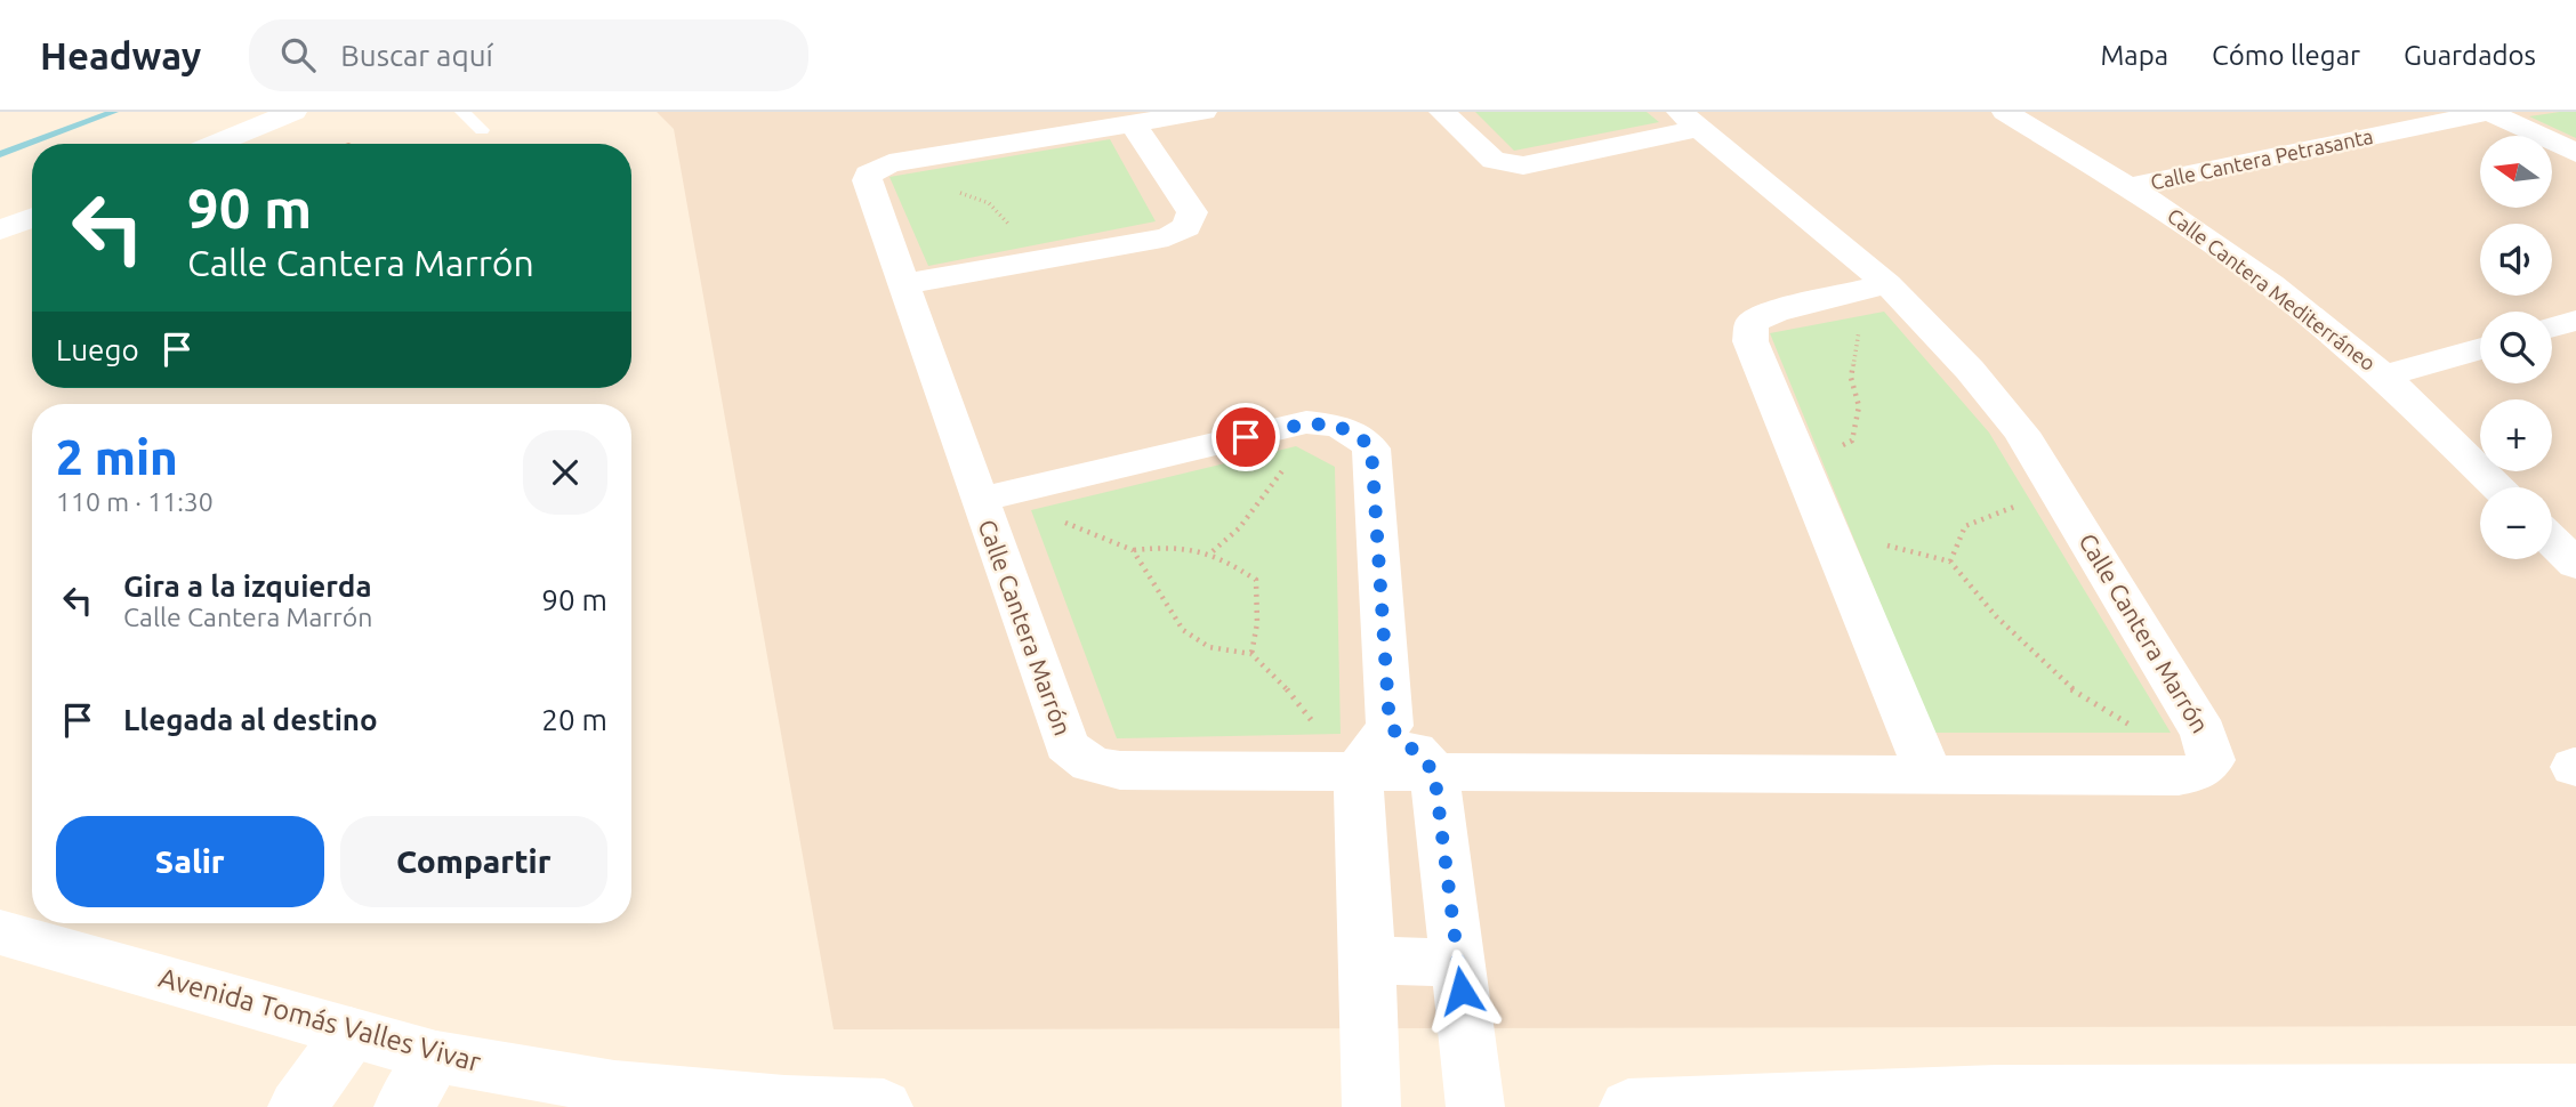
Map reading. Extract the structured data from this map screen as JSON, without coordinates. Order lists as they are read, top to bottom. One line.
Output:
{"streets":{"street":["Calle Cantera Petrasanta","Calle Cantera Mediterráneo","Calle Cantera Marrón","Avenida Tomás Valles Vivar"]},"crossings":[["Calle Cantera Petrasanta","Calle Cantera Mediterráneo"]],"north":"left","page":{"header":"Headway","search":"Buscar aquí","nav":["Mapa","Cómo llegar","Guardados"],"map_buttons":["+","−"],"turn":["90 m","Calle Cantera Marrón"],"then":"Luego","heading":["2 min","110 m · 11:30"],"list":[{"name":"Gira a la izquierda","note":"Calle Cantera Marrón","value":"90 m"},{"name":"Llegada al destino","value":"20 m"}],"buttons":["Salir","Compartir"]}}
